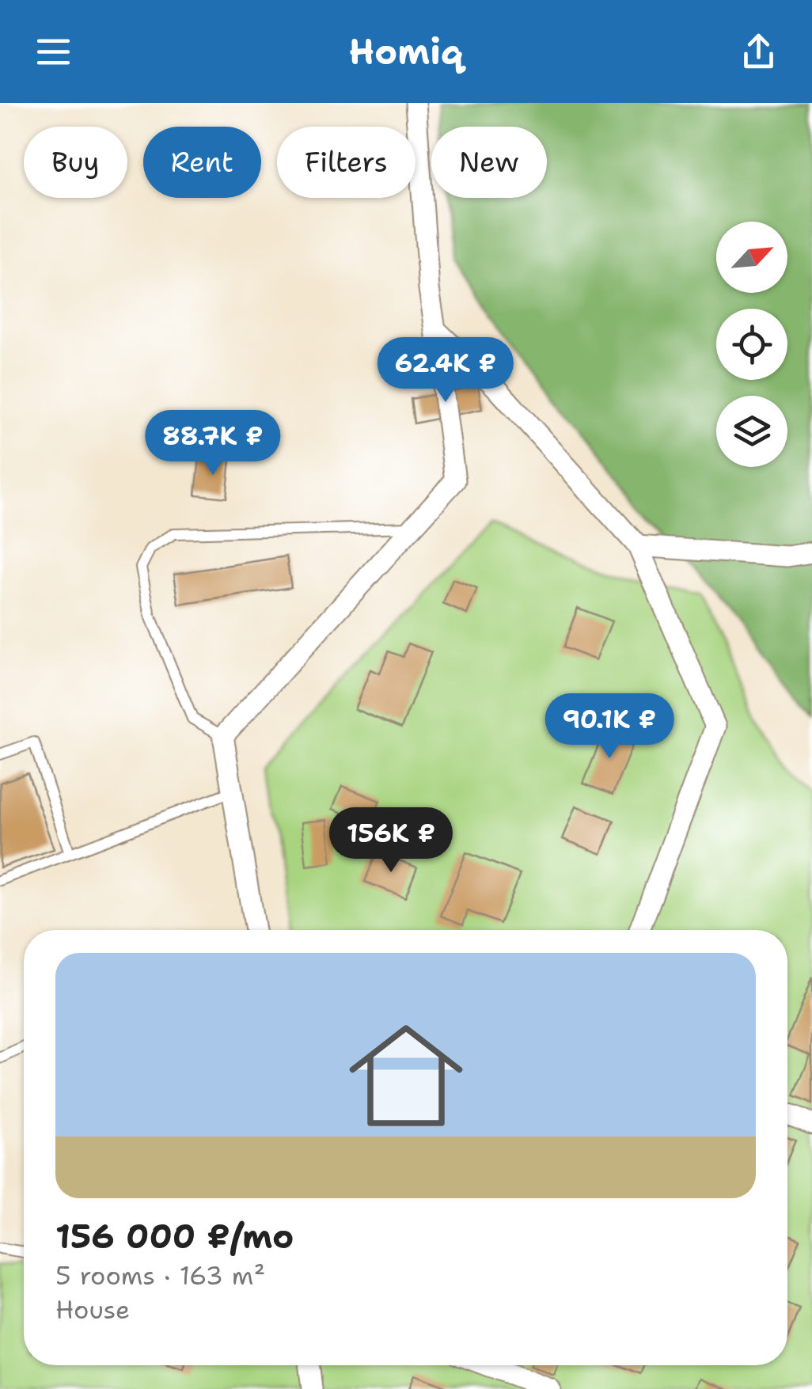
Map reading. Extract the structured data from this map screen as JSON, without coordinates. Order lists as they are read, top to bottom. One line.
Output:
{"north":"top right","page":{"header":"Homiq","chip":["Buy","Rent","Filters","New"],"price":["62.4K ₽","88.7K ₽","90.1K ₽","156K ₽"],"list":[{"name":"156 000 ₽/mo","note":"5 rooms · 163 m² · House"}]}}
